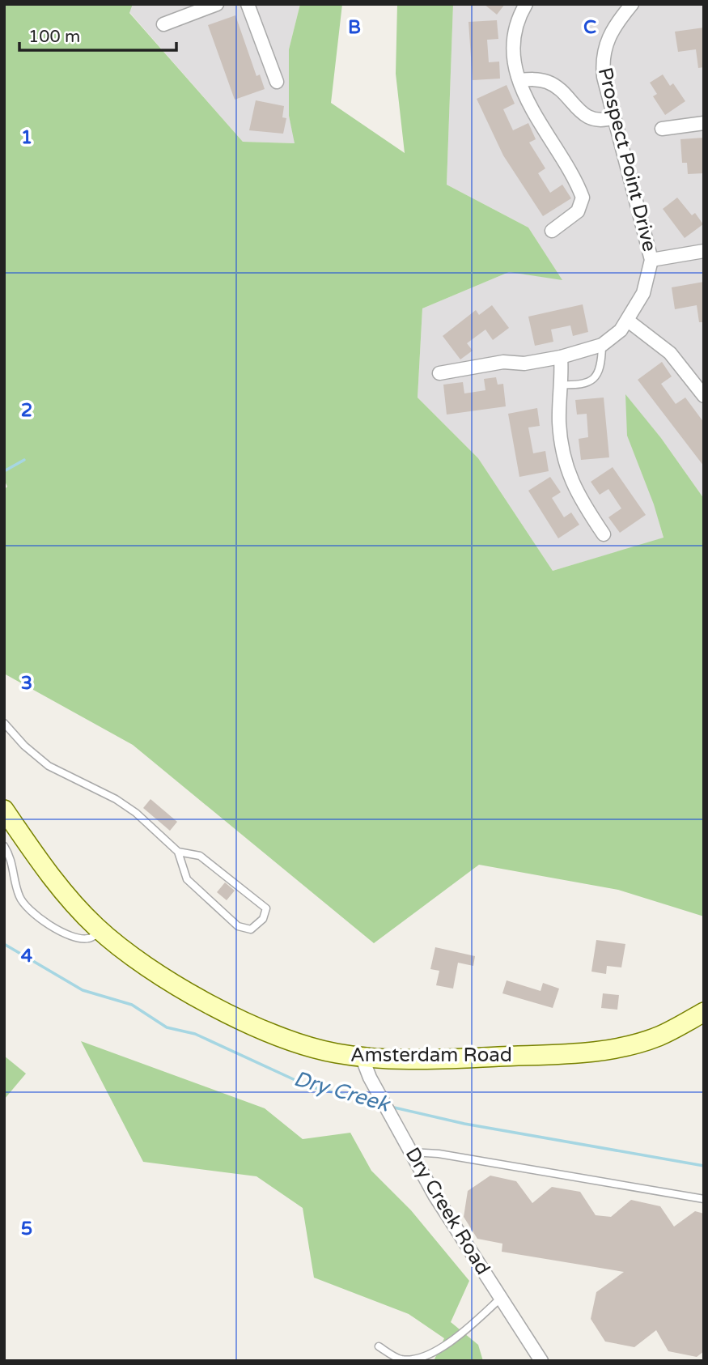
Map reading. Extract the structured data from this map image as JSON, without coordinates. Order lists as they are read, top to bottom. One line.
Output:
{"streets":{"main road":["Amsterdam Road"],"street":["Prospect Point Drive","Dry Creek Road"]},"crossings":[["Amsterdam Road","Dry Creek Road"]],"water":["Dry Creek"],"scale_bar":"100 m","grid":{"columns":["B","C"],"rows":["1","2","3","4","5"]}}
